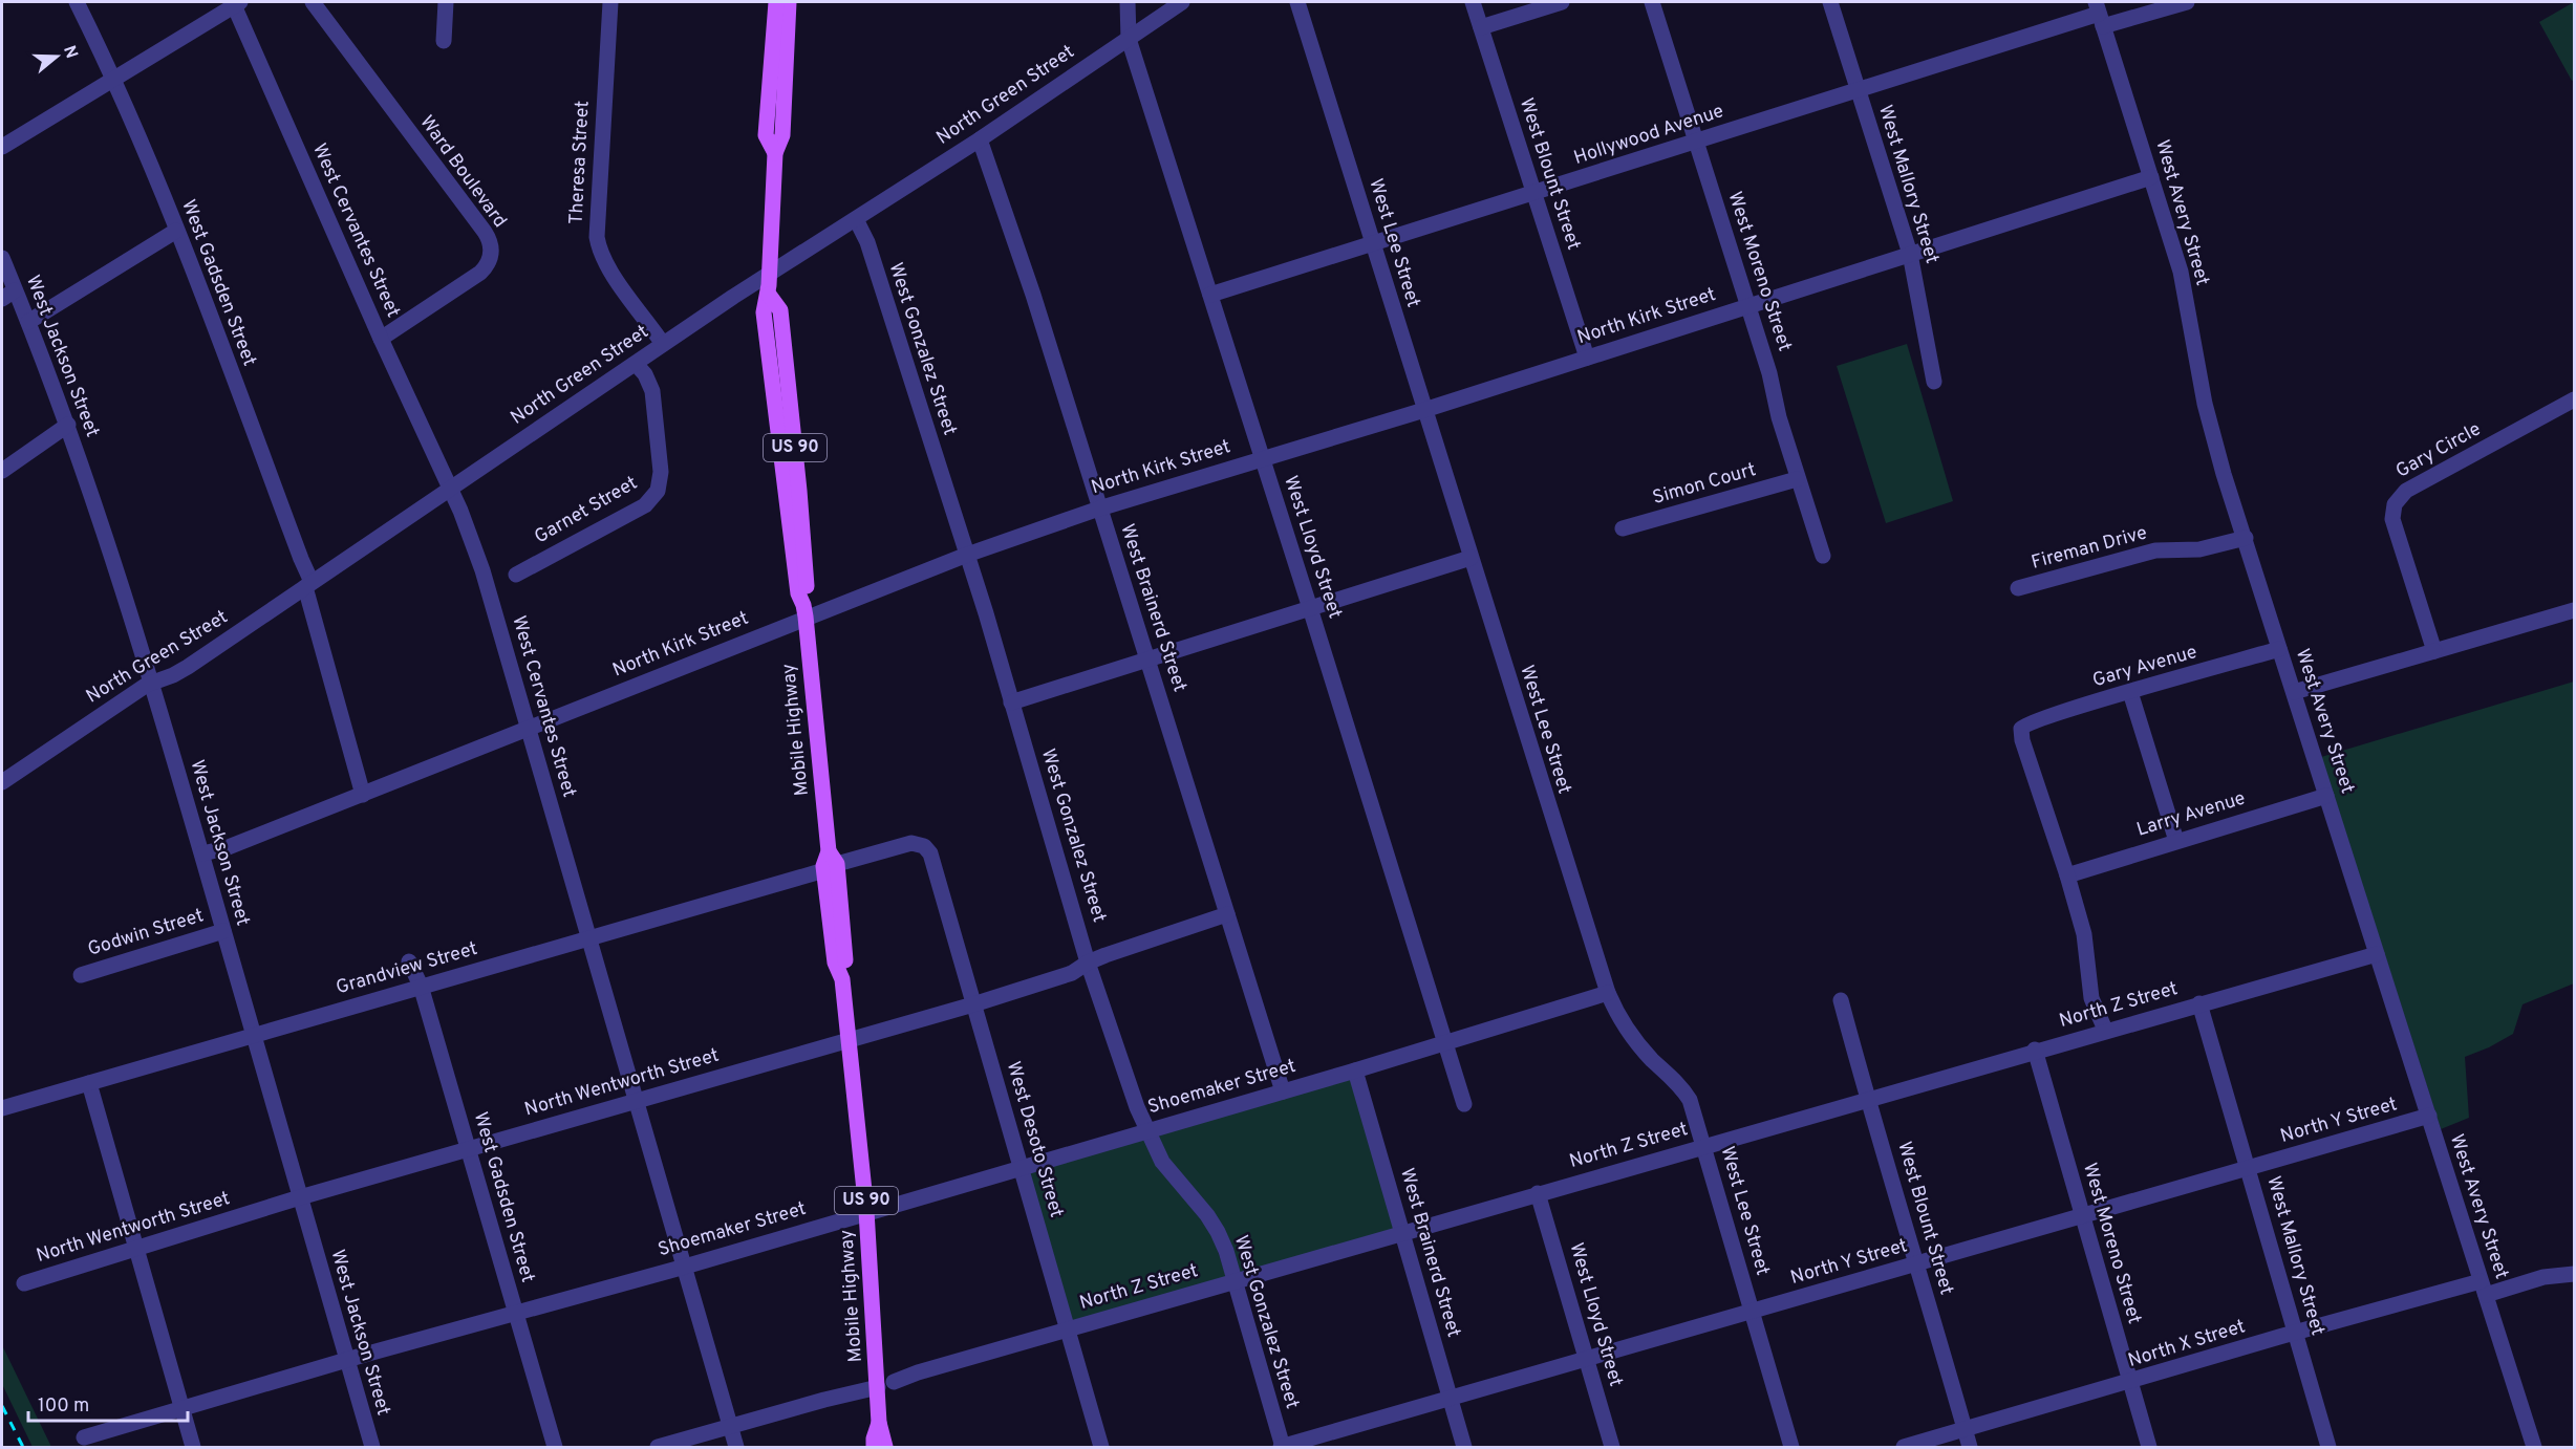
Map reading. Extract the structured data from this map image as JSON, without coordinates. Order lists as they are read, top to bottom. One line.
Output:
{"streets":{"main road":["US 90","Mobile Highway"],"street":["North Green Street","Hollywood Avenue","Theresa Street","Ward Boulevard","West Blount Street","West Mallory Street","West Avery Street","West Cervantes Street","West Lee Street","West Moreno Street","West Gadsden Street","North Kirk Street","West Gonzalez Street","West Jackson Street","Gary Circle","Simon Court","Garnet Street","West Lloyd Street","Fireman Drive","West Brainerd Street","Gary Avenue","Larry Avenue","Godwin Street","Grandview Street","North Z Street","North Wentworth Street","Shoemaker Street","North Y Street","West Desoto Street","North X Street"]},"crossings":[["North Green Street","Theresa Street"],["North Green Street","West Cervantes Street"],["North Green Street","West Gadsden Street"],["North Green Street","West Gonzalez Street"],["North Green Street","West Jackson Street"],["North Green Street","Garnet Street"],["North Green Street","West Lloyd Street"],["North Green Street","West Brainerd Street"],["North Green Street","Mobile Highway"],["Hollywood Avenue","West Blount Street"],["Hollywood Avenue","West Mallory Street"],["Hollywood Avenue","West Avery Street"],["Hollywood Avenue","West Lee Street"],["Hollywood Avenue","West Moreno Street"],["Hollywood Avenue","West Lloyd Street"],["Ward Boulevard","West Cervantes Street"],["West Blount Street","North Kirk Street"],["West Blount Street","North Z Street"],["West Blount Street","North Y Street"],["West Blount Street","North X Street"],["West Mallory Street","North Kirk Street"],["West Mallory Street","North Z Street"],["West Mallory Street","North Y Street"],["West Mallory Street","North X Street"],["West Avery Street","North Kirk Street"],["West Avery Street","Fireman Drive"],["West Avery Street","Gary Avenue"],["West Avery Street","Larry Avenue"],["West Avery Street","North Z Street"],["West Avery Street","North Y Street"],["West Avery Street","North X Street"],["West Cervantes Street","North Kirk Street"],["West Cervantes Street","Grandview Street"],["West Cervantes Street","North Z Street"],["West Cervantes Street","North Wentworth Street"],["West Cervantes Street","Shoemaker Street"],["West Lee Street","North Kirk Street"],["West Lee Street","North Z Street"],["West Lee Street","Shoemaker Street"],["West Lee Street","North Y Street"],["West Moreno Street","North Kirk Street"],["West Moreno Street","Simon Court"],["West Moreno Street","North Z Street"],["West Moreno Street","North Y Street"],["West Moreno Street","North X Street"],["West Gadsden Street","North Kirk Street"],["West Gadsden Street","Grandview Street"],["West Gadsden Street","North Wentworth Street"],["West Gadsden Street","Shoemaker Street"],["North Kirk Street","West Gonzalez Street"],["North Kirk Street","West Jackson Street"],["North Kirk Street","West Lloyd Street"],["North Kirk Street","West Brainerd Street"],["North Kirk Street","Mobile Highway"],["West Gonzalez Street","North Z Street"],["West Gonzalez Street","North Wentworth Street"],["West Gonzalez Street","Shoemaker Street"],["West Gonzalez Street","North Y Street"],["West Jackson Street","Godwin Street"],["West Jackson Street","Grandview Street"],["West Jackson Street","North Wentworth Street"],["West Jackson Street","Shoemaker Street"],["West Lloyd Street","North Z Street"],["West Lloyd Street","Shoemaker Street"],["West Lloyd Street","North Y Street"],["West Brainerd Street","North Z Street"],["West Brainerd Street","North Wentworth Street"],["West Brainerd Street","Shoemaker Street"],["West Brainerd Street","North Y Street"],["Gary Avenue","Larry Avenue"],["Mobile Highway","Grandview Street"],["Mobile Highway","North Z Street"],["Mobile Highway","North Wentworth Street"],["Mobile Highway","Shoemaker Street"],["Grandview Street","West Desoto Street"],["North Z Street","West Desoto Street"],["North Wentworth Street","West Desoto Street"],["Shoemaker Street","West Desoto Street"]],"scale_bar":"100 m","north":"right"}
